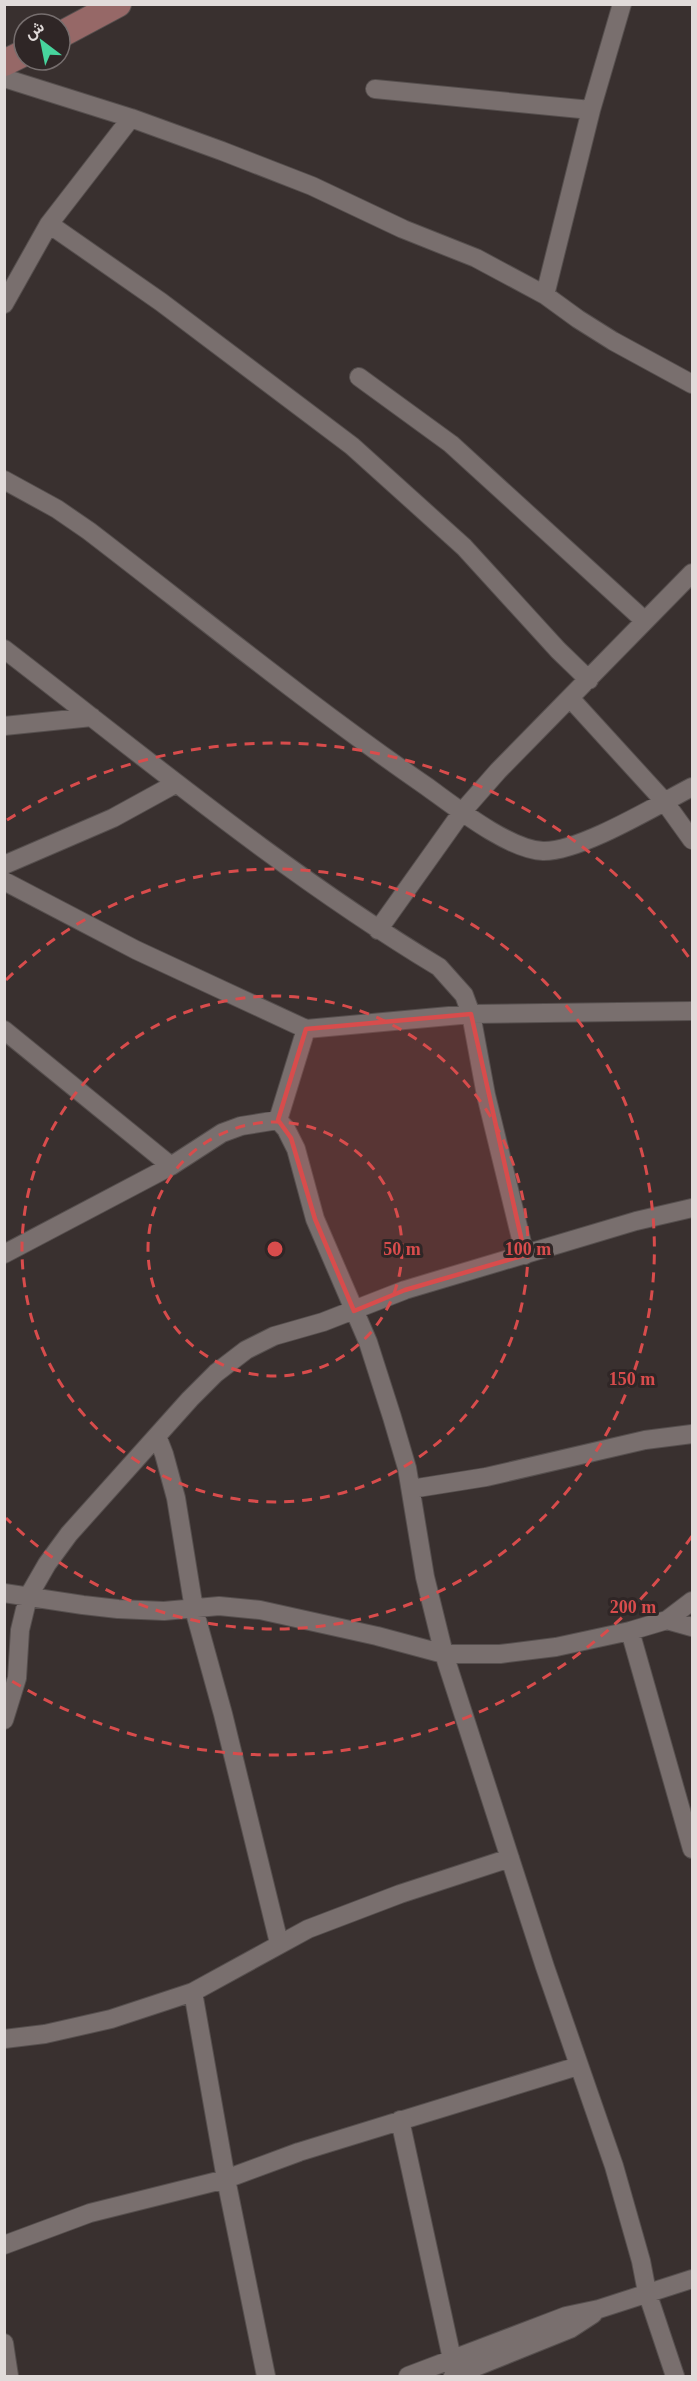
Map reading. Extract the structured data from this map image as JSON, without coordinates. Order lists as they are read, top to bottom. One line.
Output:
{"north":"top left","rings":["50 m","100 m","150 m","200 m"]}
